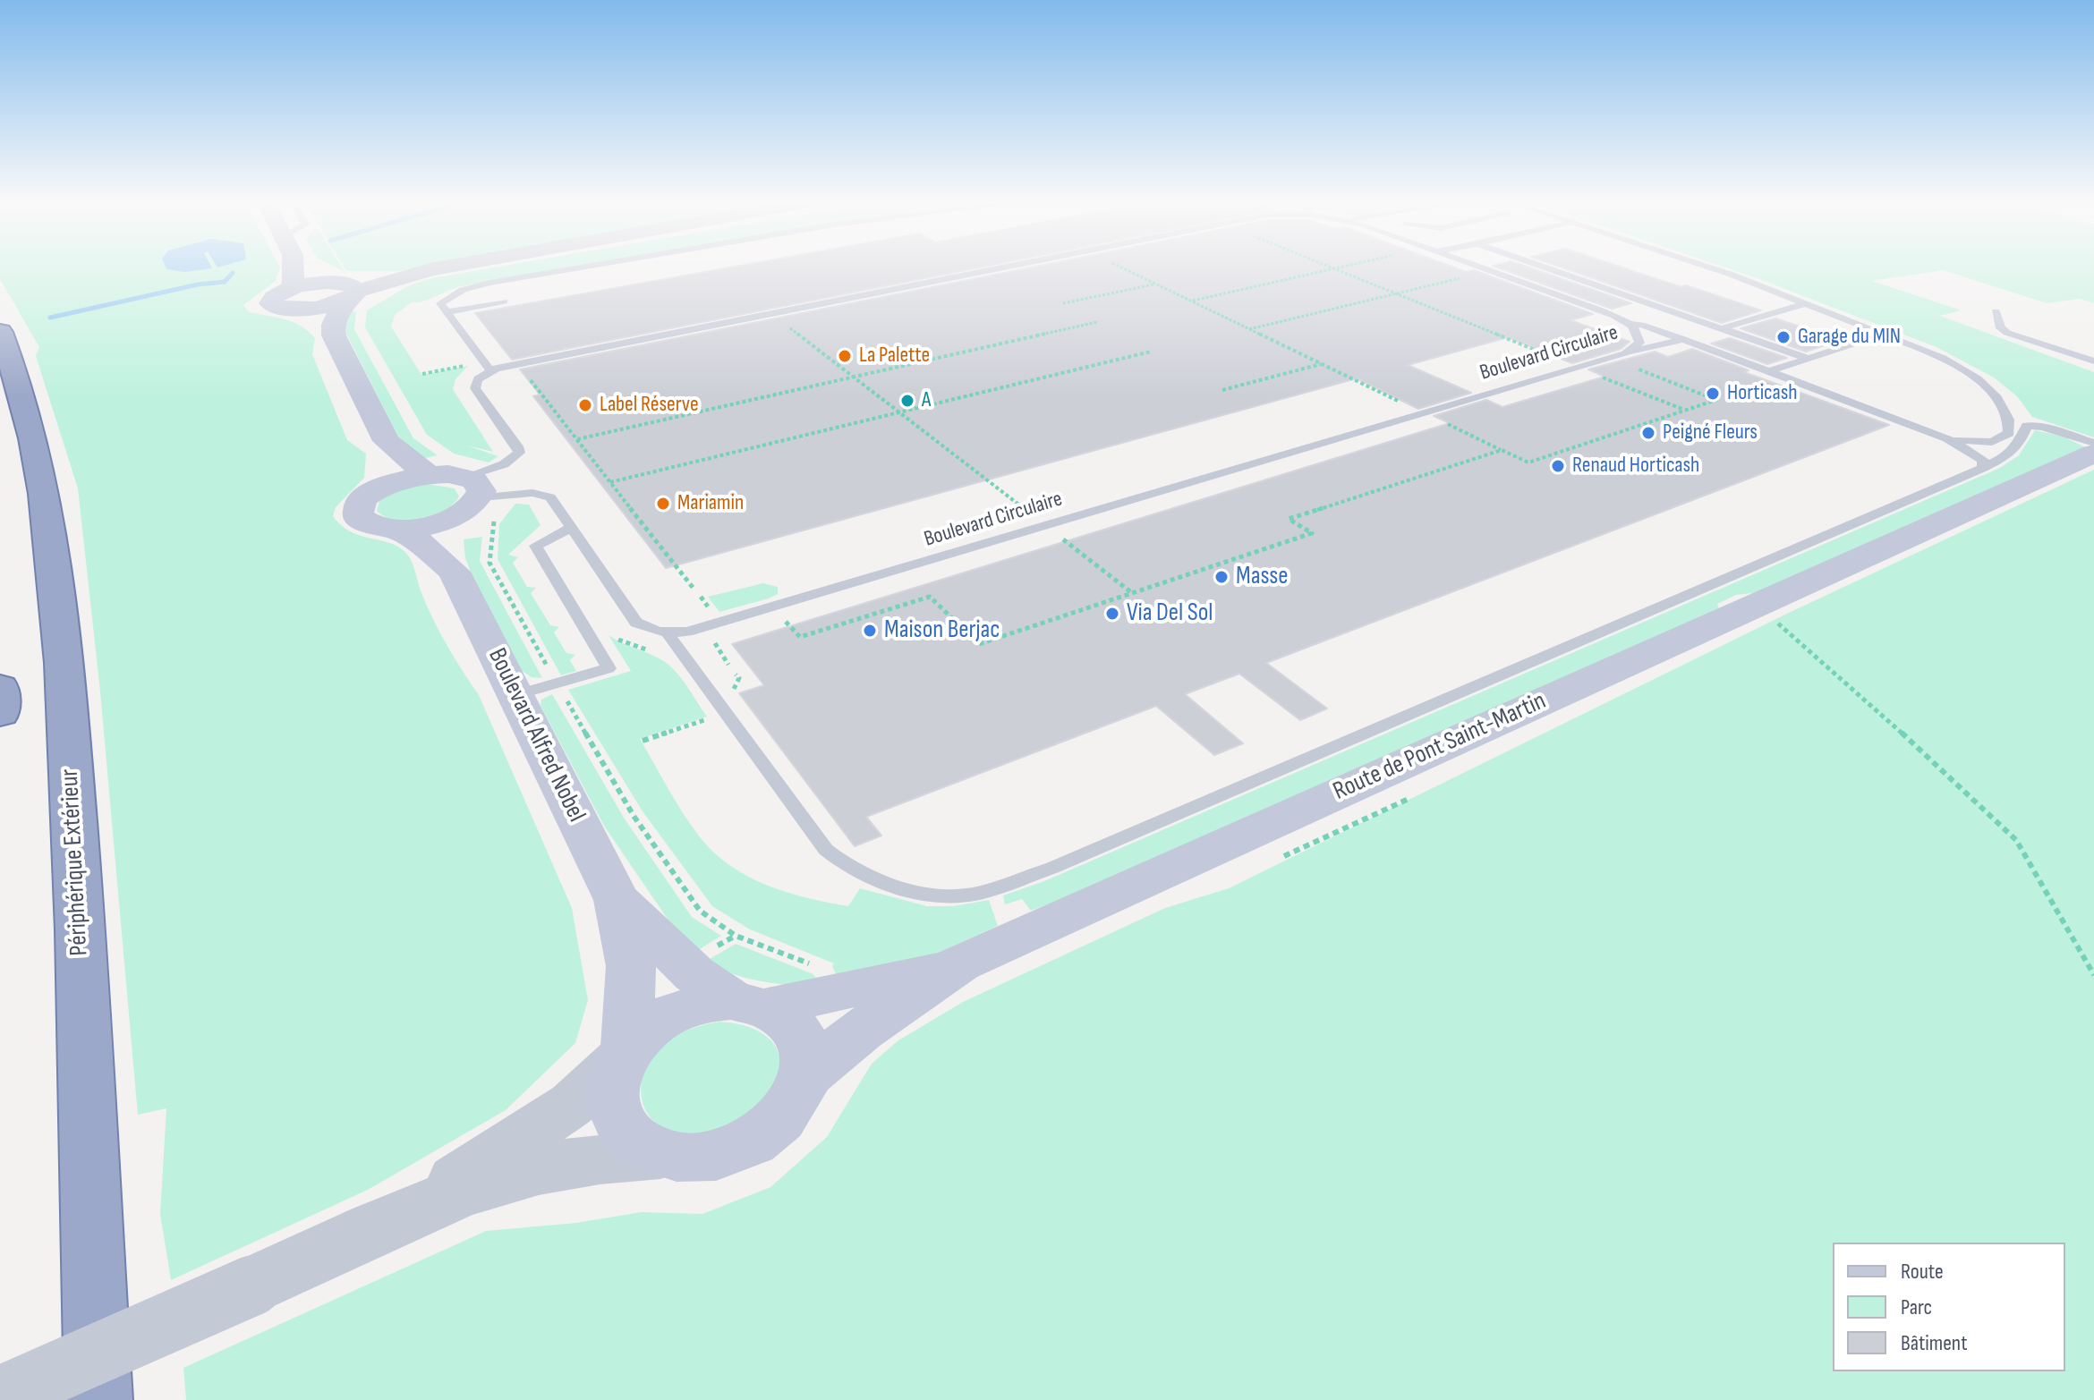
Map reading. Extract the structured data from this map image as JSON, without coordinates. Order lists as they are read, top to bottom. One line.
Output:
{"streets":{"highway":["Périphérique Extérieur"],"main road":["Boulevard Alfred Nobel","Route de Pont Saint-Martin"],"lane":["Boulevard Circulaire"]},"crossings":[["Boulevard Alfred Nobel","Route de Pont Saint-Martin"]],"places":["Garage du MIN","La Palette","Horticash","A","Label Réserve","Peigné Fleurs","Renaud Horticash","Mariamin","Masse","Via Del Sol","Maison Berjac"],"legend":["Route","Parc","Bâtiment"]}
